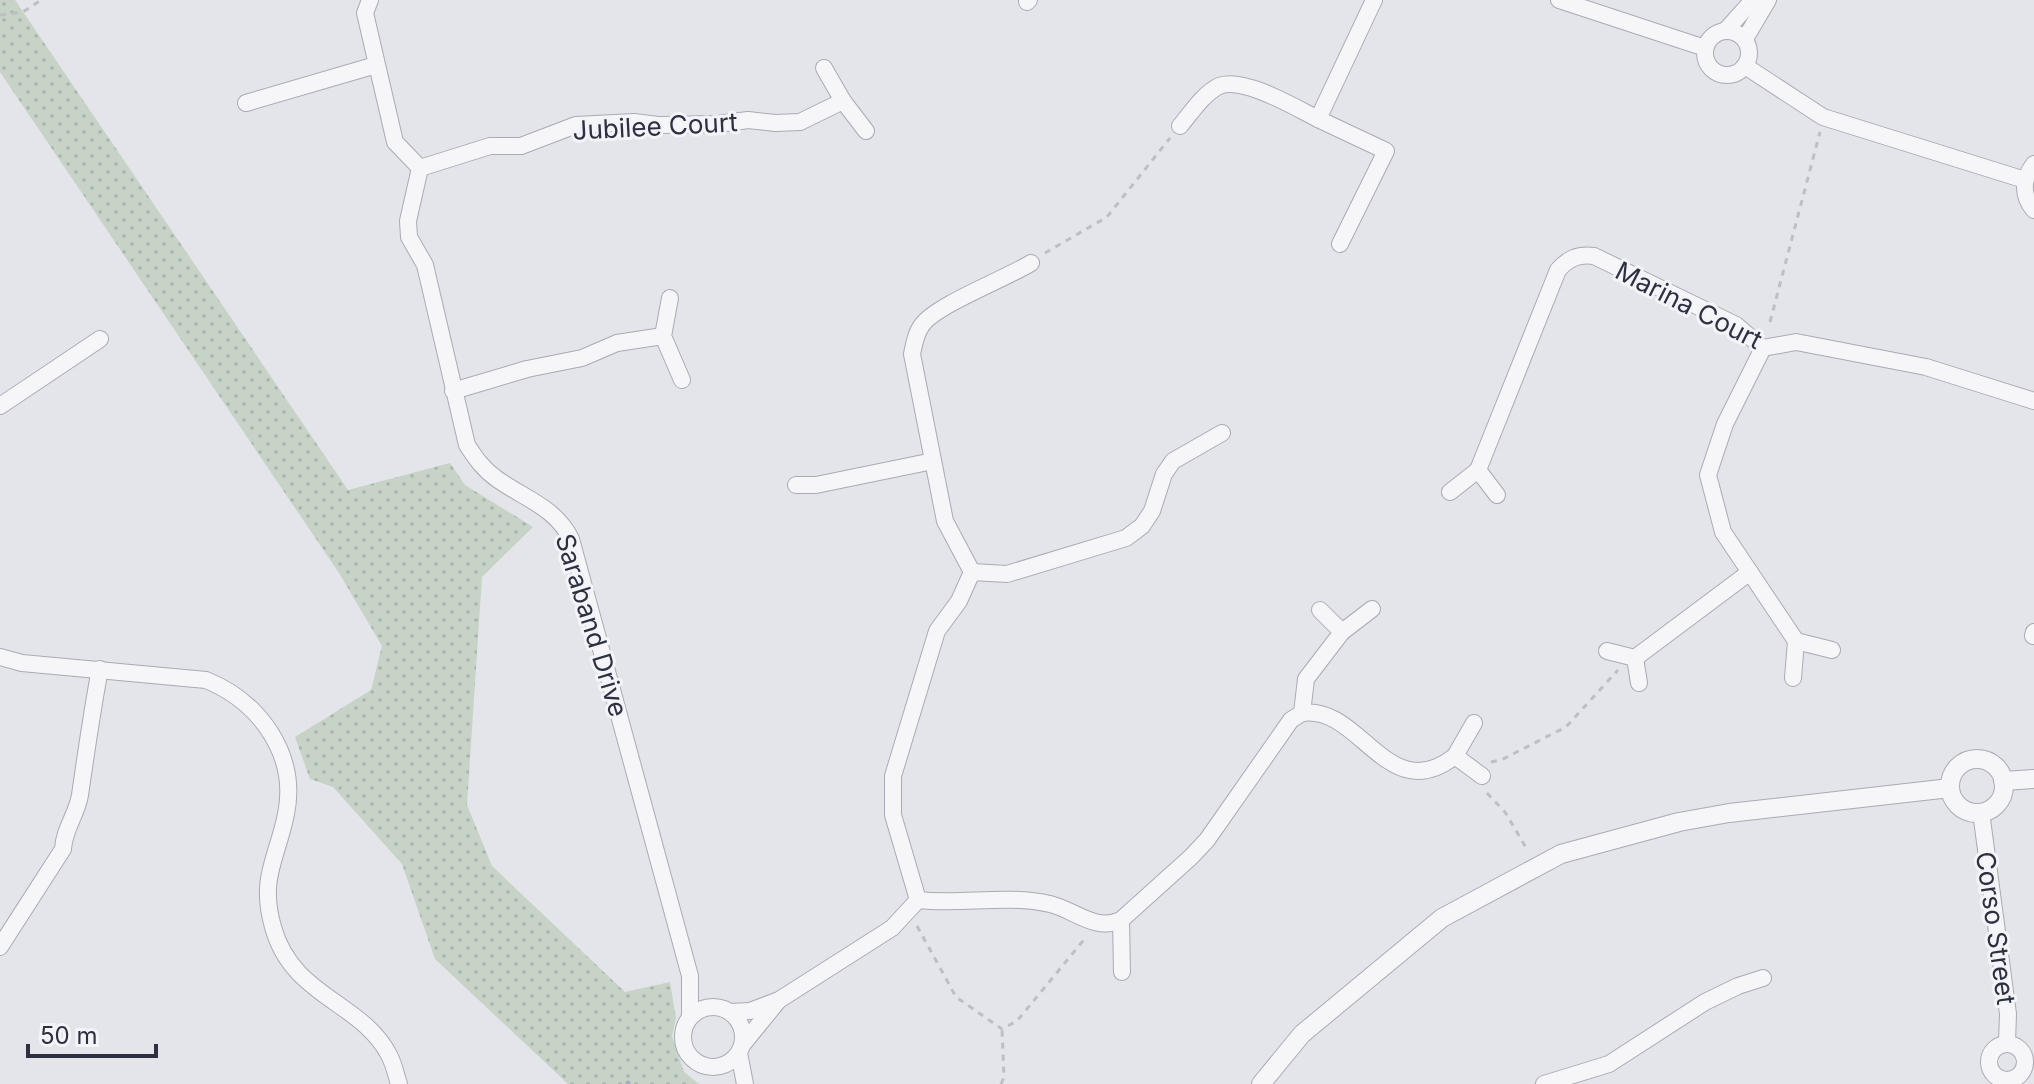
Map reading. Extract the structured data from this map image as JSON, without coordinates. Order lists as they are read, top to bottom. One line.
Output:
{"streets":{"street":["Jubilee Court","Marina Court","Saraband Drive","Corso Street"]},"crossings":[["Jubilee Court","Saraband Drive"]],"scale_bar":"50 m"}
